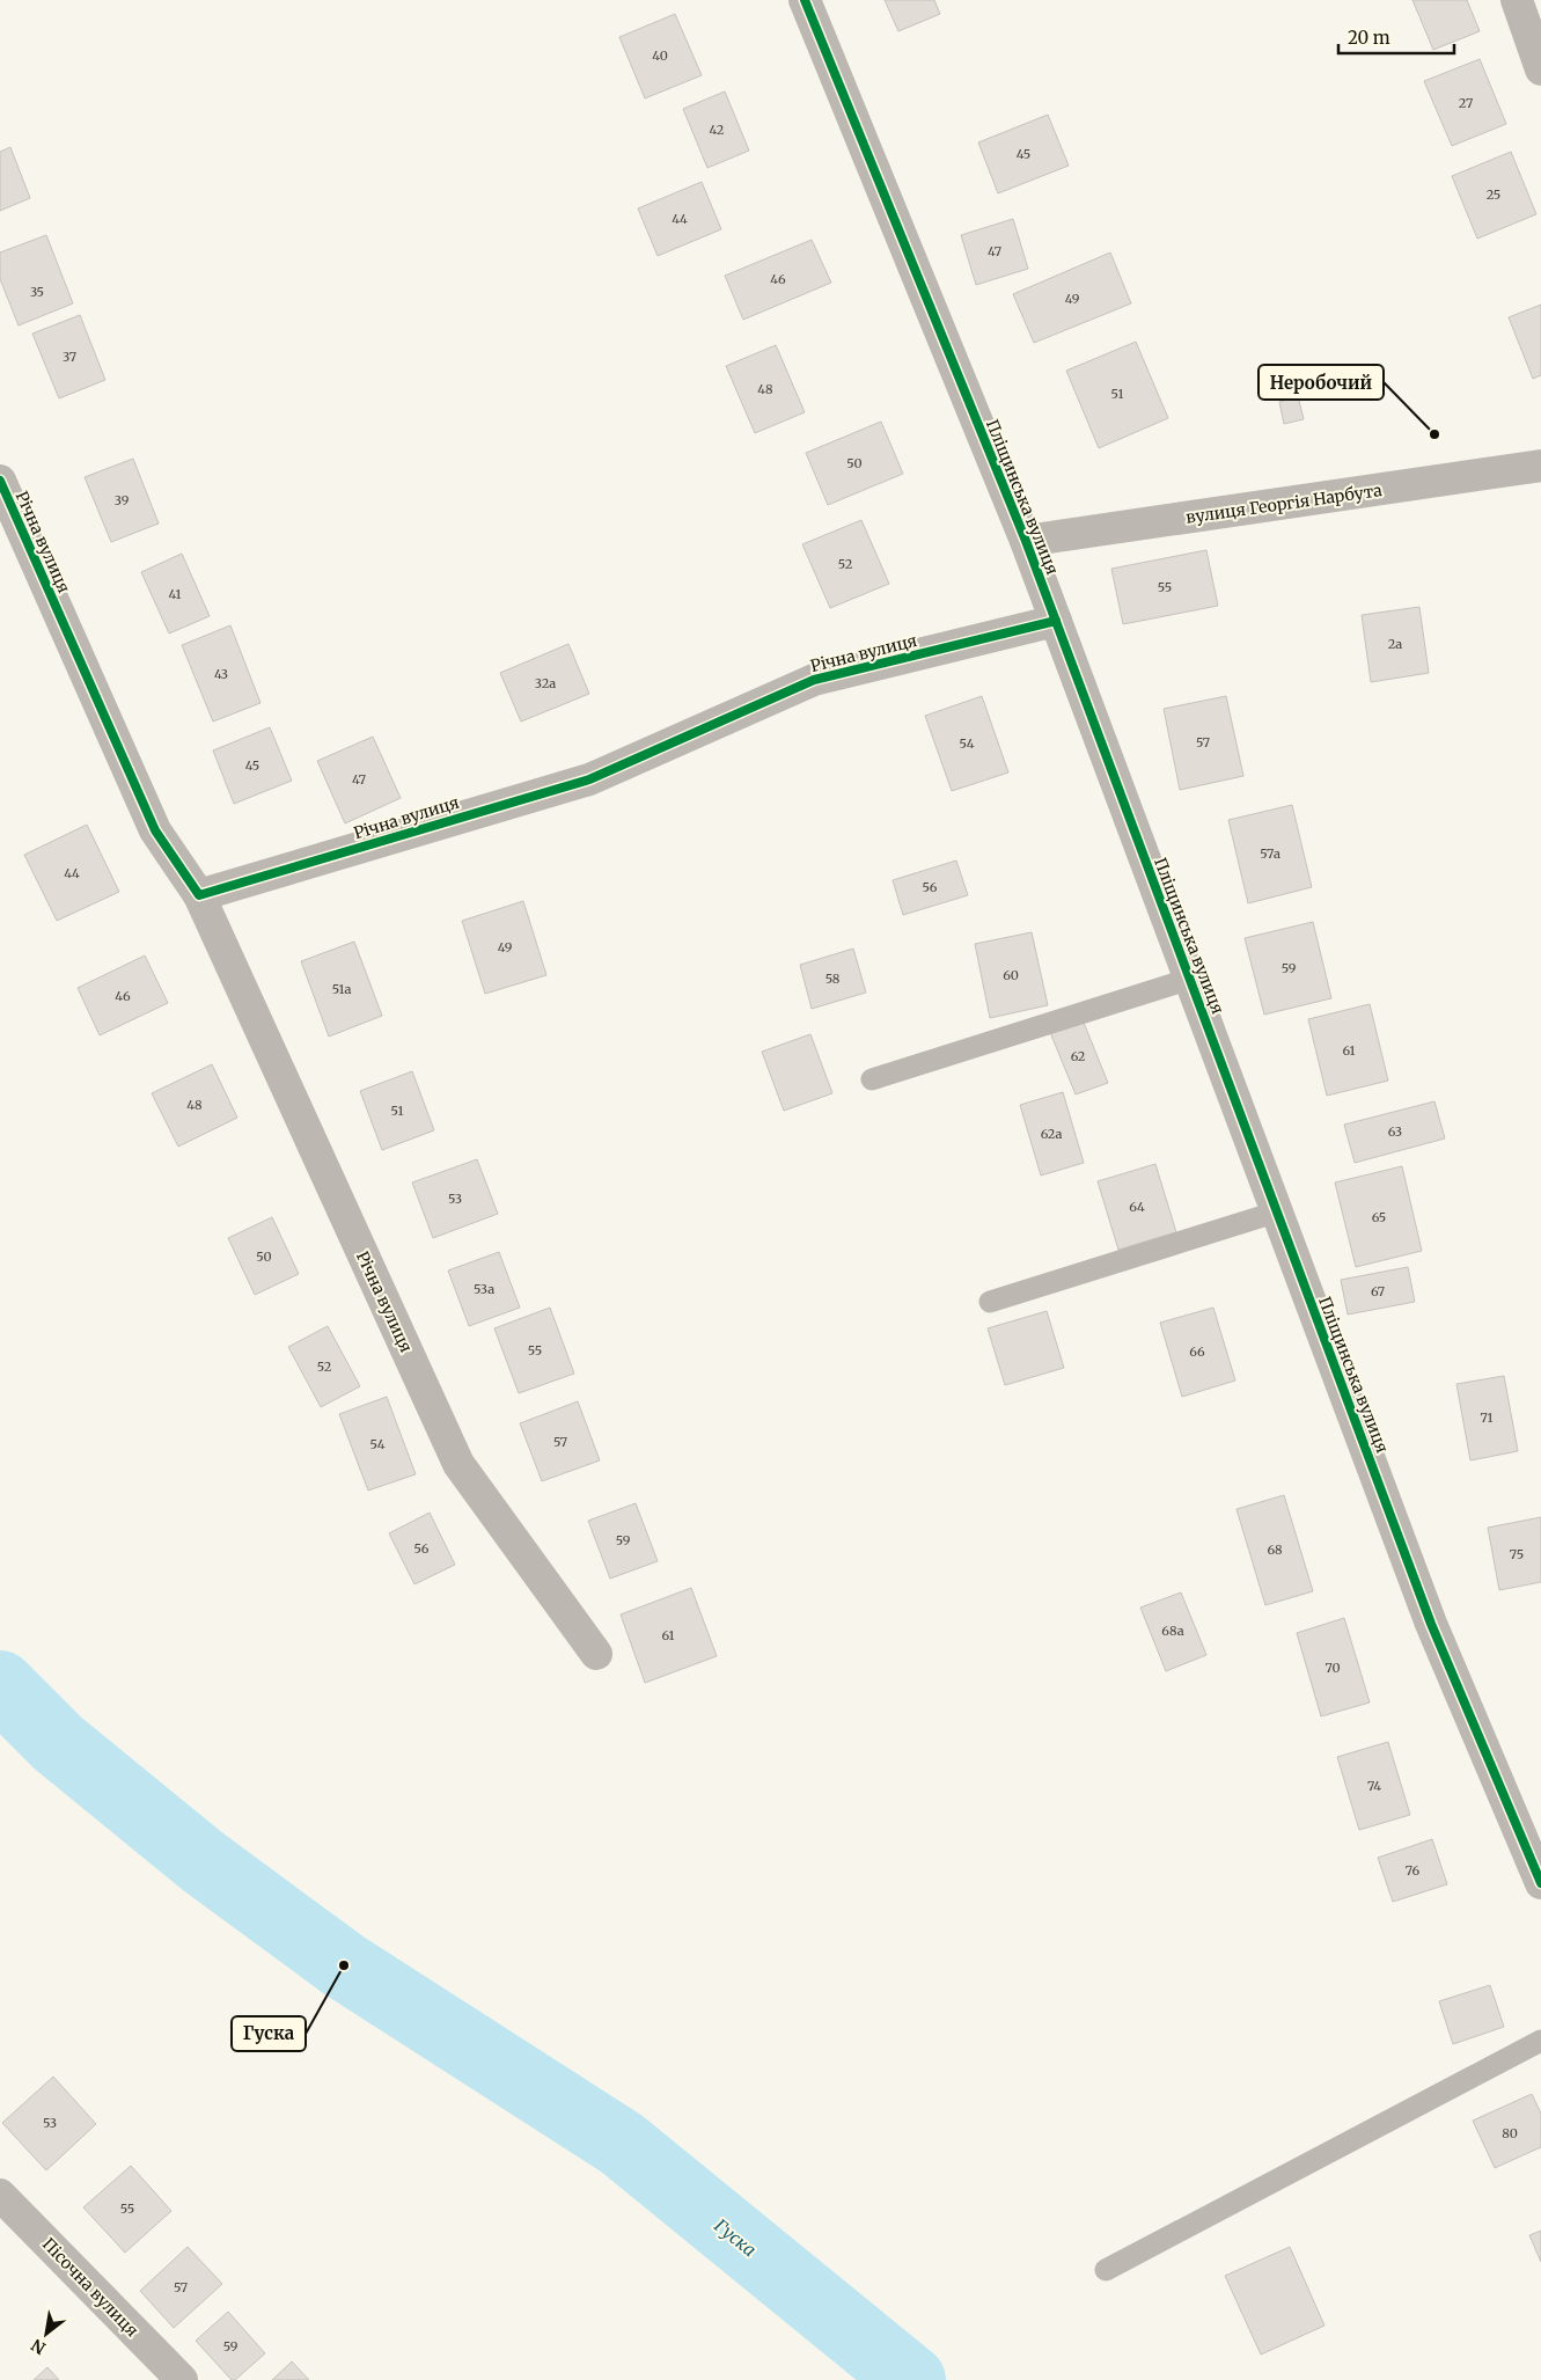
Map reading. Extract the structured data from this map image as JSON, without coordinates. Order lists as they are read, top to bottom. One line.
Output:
{"streets":{"street":["Пліщинська вулиця","вулиця Георгія Нарбута","Річна вулиця","Пісочна вулиця"]},"crossings":[["Пліщинська вулиця","вулиця Георгія Нарбута"],["Пліщинська вулиця","Річна вулиця"]],"water":["Гуска"],"places":["Неробочий","Гуска"],"house_numbers":["40","27","42","45","25","44","47","46","35","49","37","48","51","50","39","52","55","41","2а","43","32а","57","54","45","47","57а","44","56","49","59","60","58","51а","46","61","62","48","51","63","62а","53","64","65","50","53а","67","55","66","52","71","57","54","59","56","68","75","68а","61","70","74","76","53","80","55","57","59"],"scale_bar":"20 m","north":"bottom left"}
